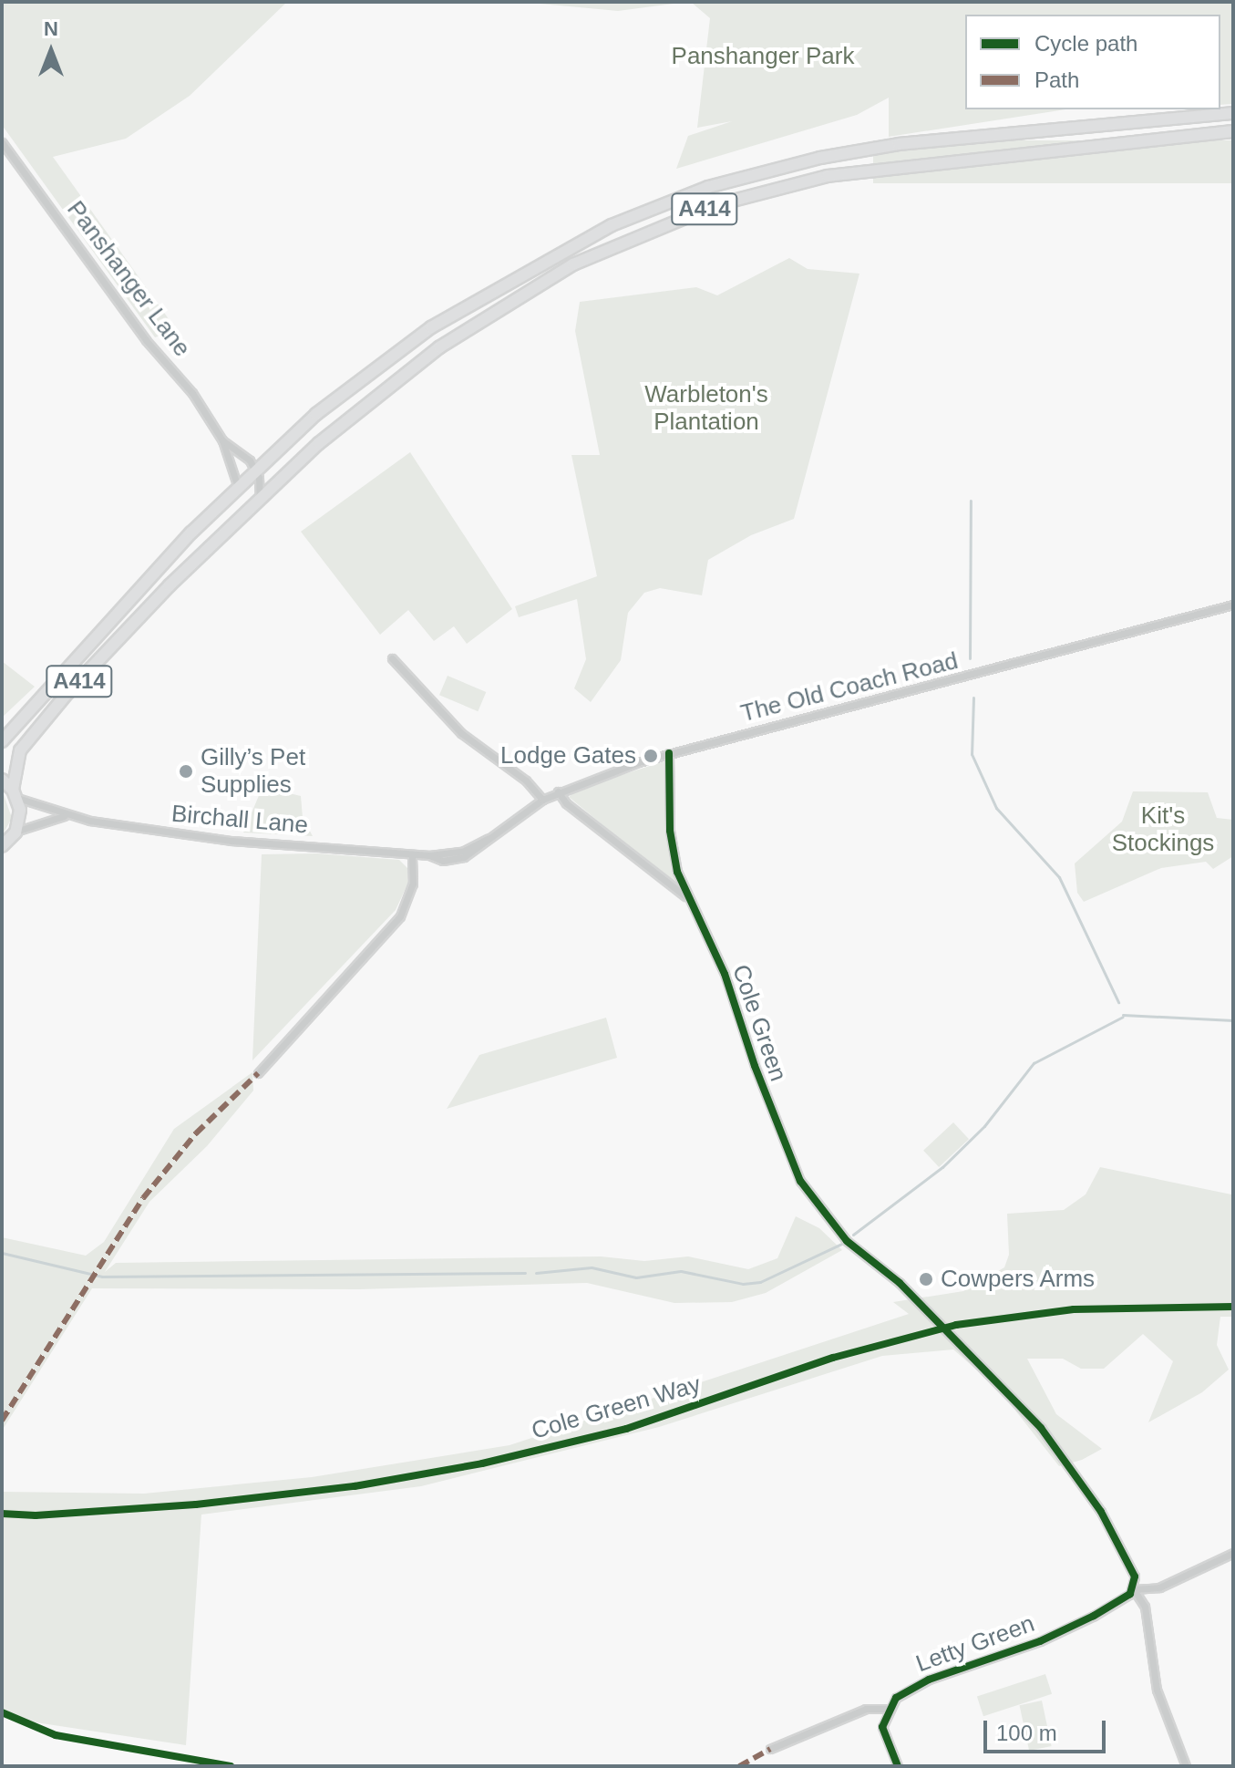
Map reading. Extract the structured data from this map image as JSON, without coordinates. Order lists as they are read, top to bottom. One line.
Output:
{"streets":{"highway":["A414"],"street":["Panshanger Lane","The Old Coach Road","Birchall Lane","Cole Green","Letty Green"],"cycle path":["Cole Green Way"]},"crossings":[["A414","Panshanger Lane"],["A414","Birchall Lane"],["The Old Coach Road","Birchall Lane"],["The Old Coach Road","Cole Green"],["Cole Green","Letty Green"]],"parks":["Panshanger Park","Warbleton's Plantation","Kit's Stockings"],"places":["Lodge Gates","Gilly’s Pet Supplies","Cowpers Arms"],"legend":["Cycle path","Path"],"scale_bar":"100 m","north":"top"}
